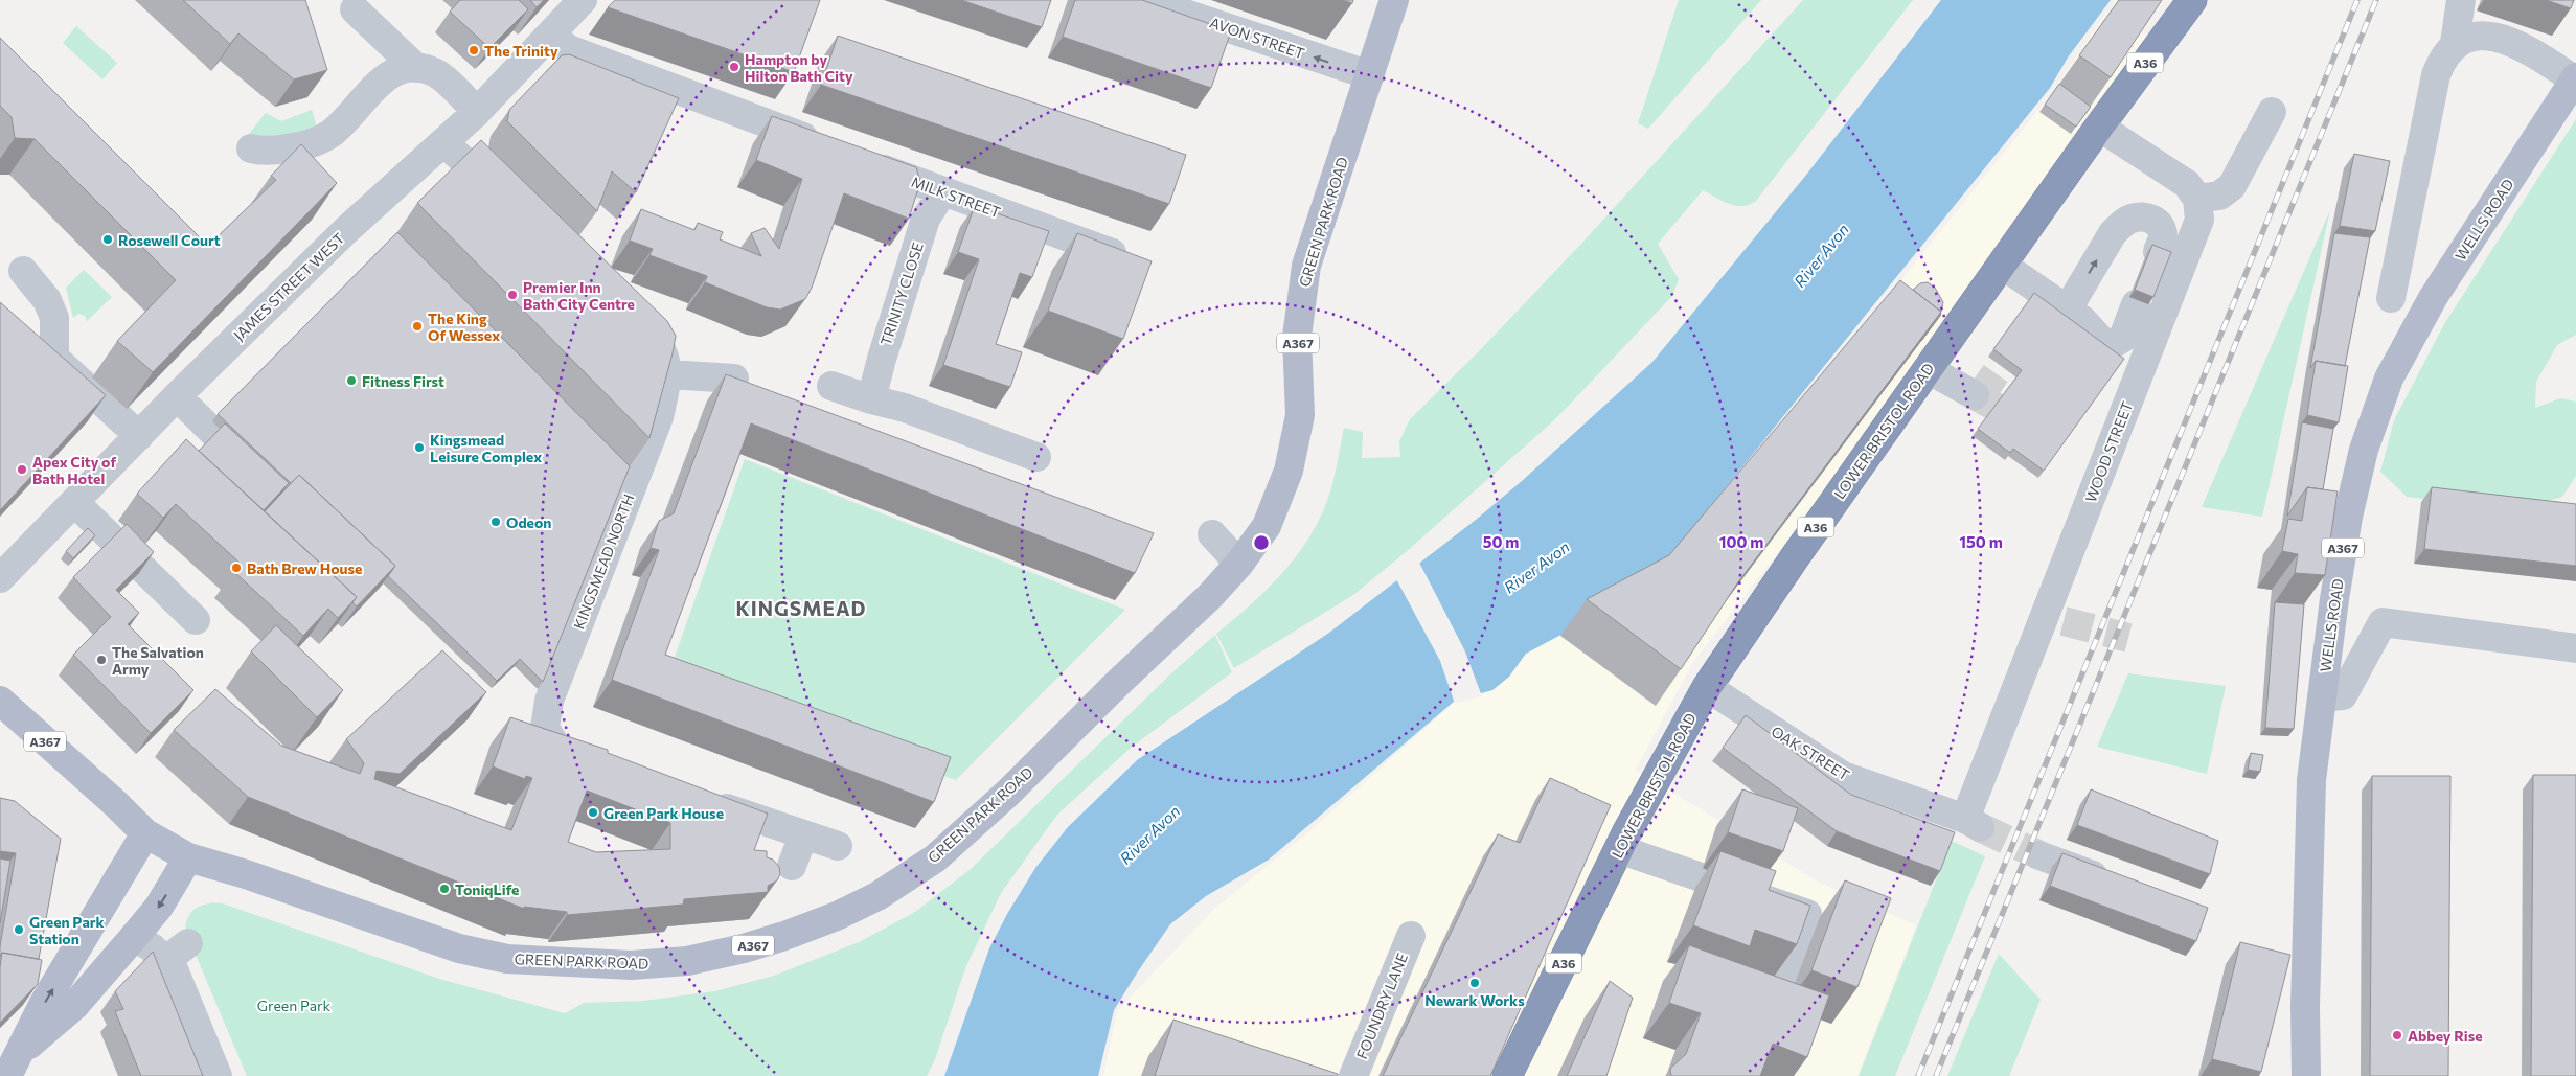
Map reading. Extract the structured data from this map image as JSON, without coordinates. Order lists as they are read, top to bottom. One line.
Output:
{"streets":{"highway":["A36","LOWER BRISTOL ROAD"],"main road":["WELLS ROAD","GREEN PARK ROAD","A367"],"street":["AVON STREET","MILK STREET","JAMES STREET WEST","TRINITY CLOSE","WOOD STREET","KINGSMEAD NORTH","OAK STREET","FOUNDRY LANE"]},"crossings":[["AVON STREET","GREEN PARK ROAD"],["MILK STREET","TRINITY CLOSE"],["LOWER BRISTOL ROAD","OAK STREET"],["WOOD STREET","OAK STREET"]],"one_way":["AVON STREET"],"districts":["KINGSMEAD"],"water":["River Avon"],"parks":["Green Park"],"places":["The Trinity","Hampton by Hilton Bath City","Rosewell Court","Premier Inn Bath City Centre","The King Of Wessex","Fitness First","Kingsmead Leisure Complex","Apex City of Bath Hotel","Odeon","Bath Brew House","The Salvation Army","Green Park House","ToniqLife","Green Park Station","Newark Works","Abbey Rise"],"rings":["50 m","100 m","150 m"]}
